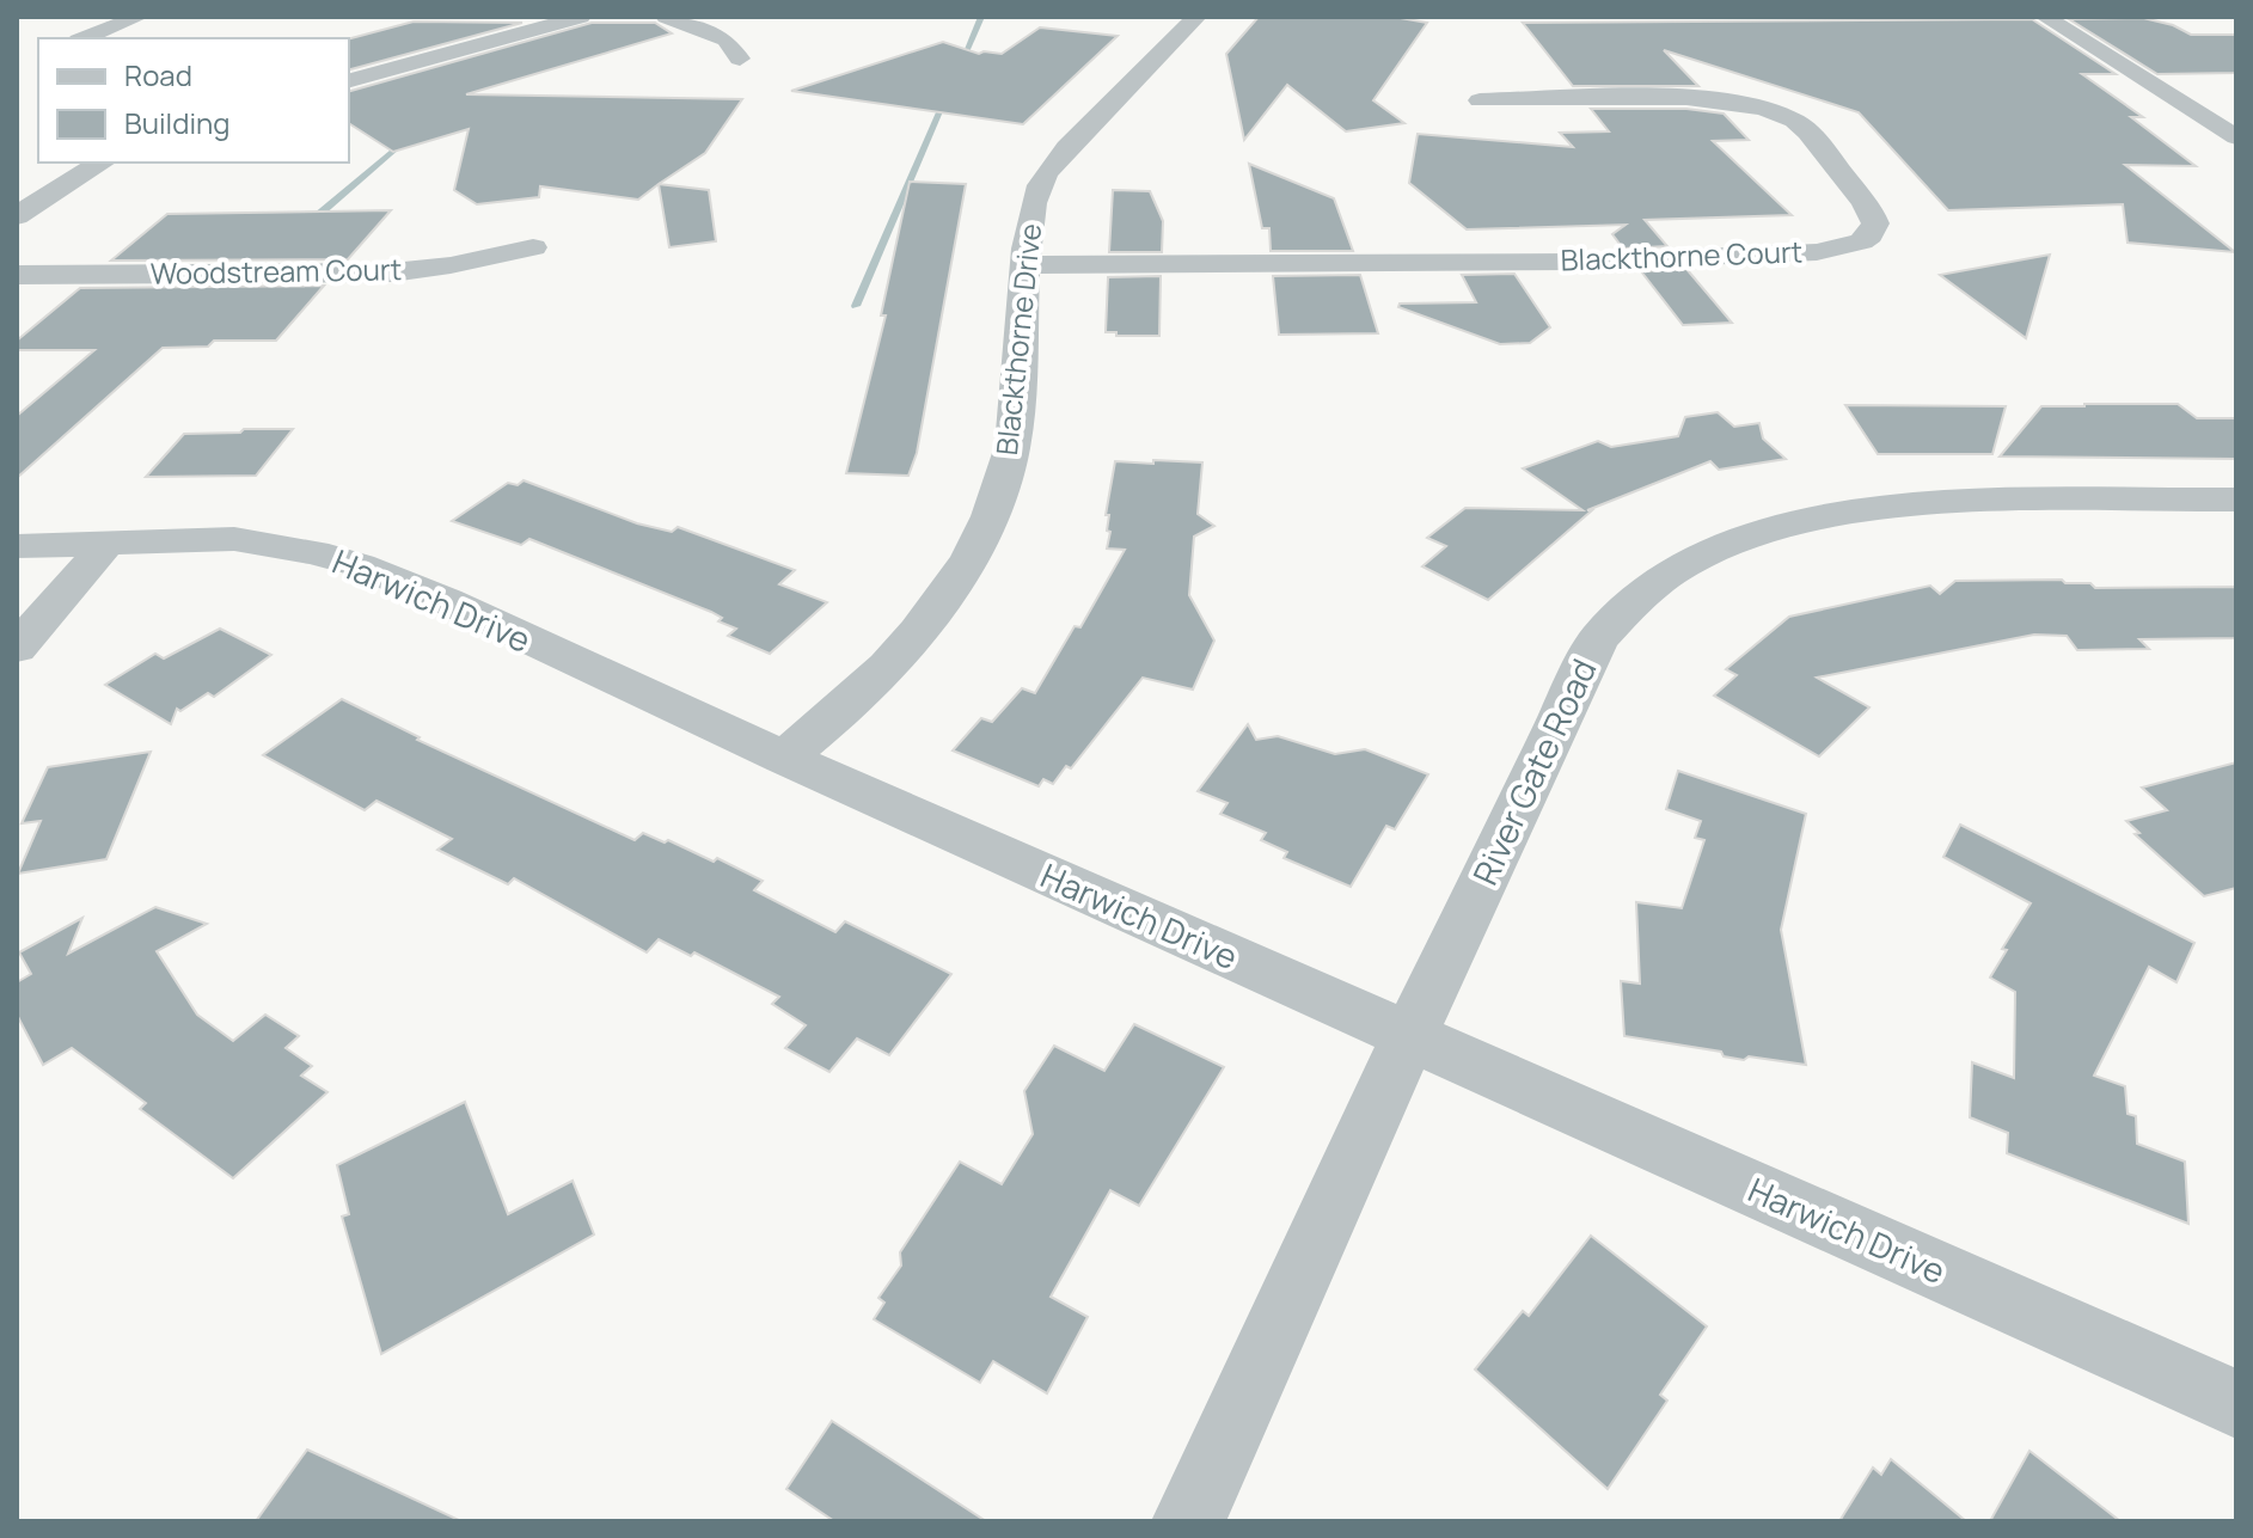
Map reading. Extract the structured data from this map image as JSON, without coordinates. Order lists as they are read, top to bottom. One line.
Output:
{"streets":{"street":["Blackthorne Court","Woodstream Court","Blackthorne Drive","Harwich Drive","River Gate Road"]},"crossings":[["Blackthorne Court","Blackthorne Drive"],["Blackthorne Drive","Harwich Drive"],["Harwich Drive","River Gate Road"]],"legend":["Road","Building"]}
